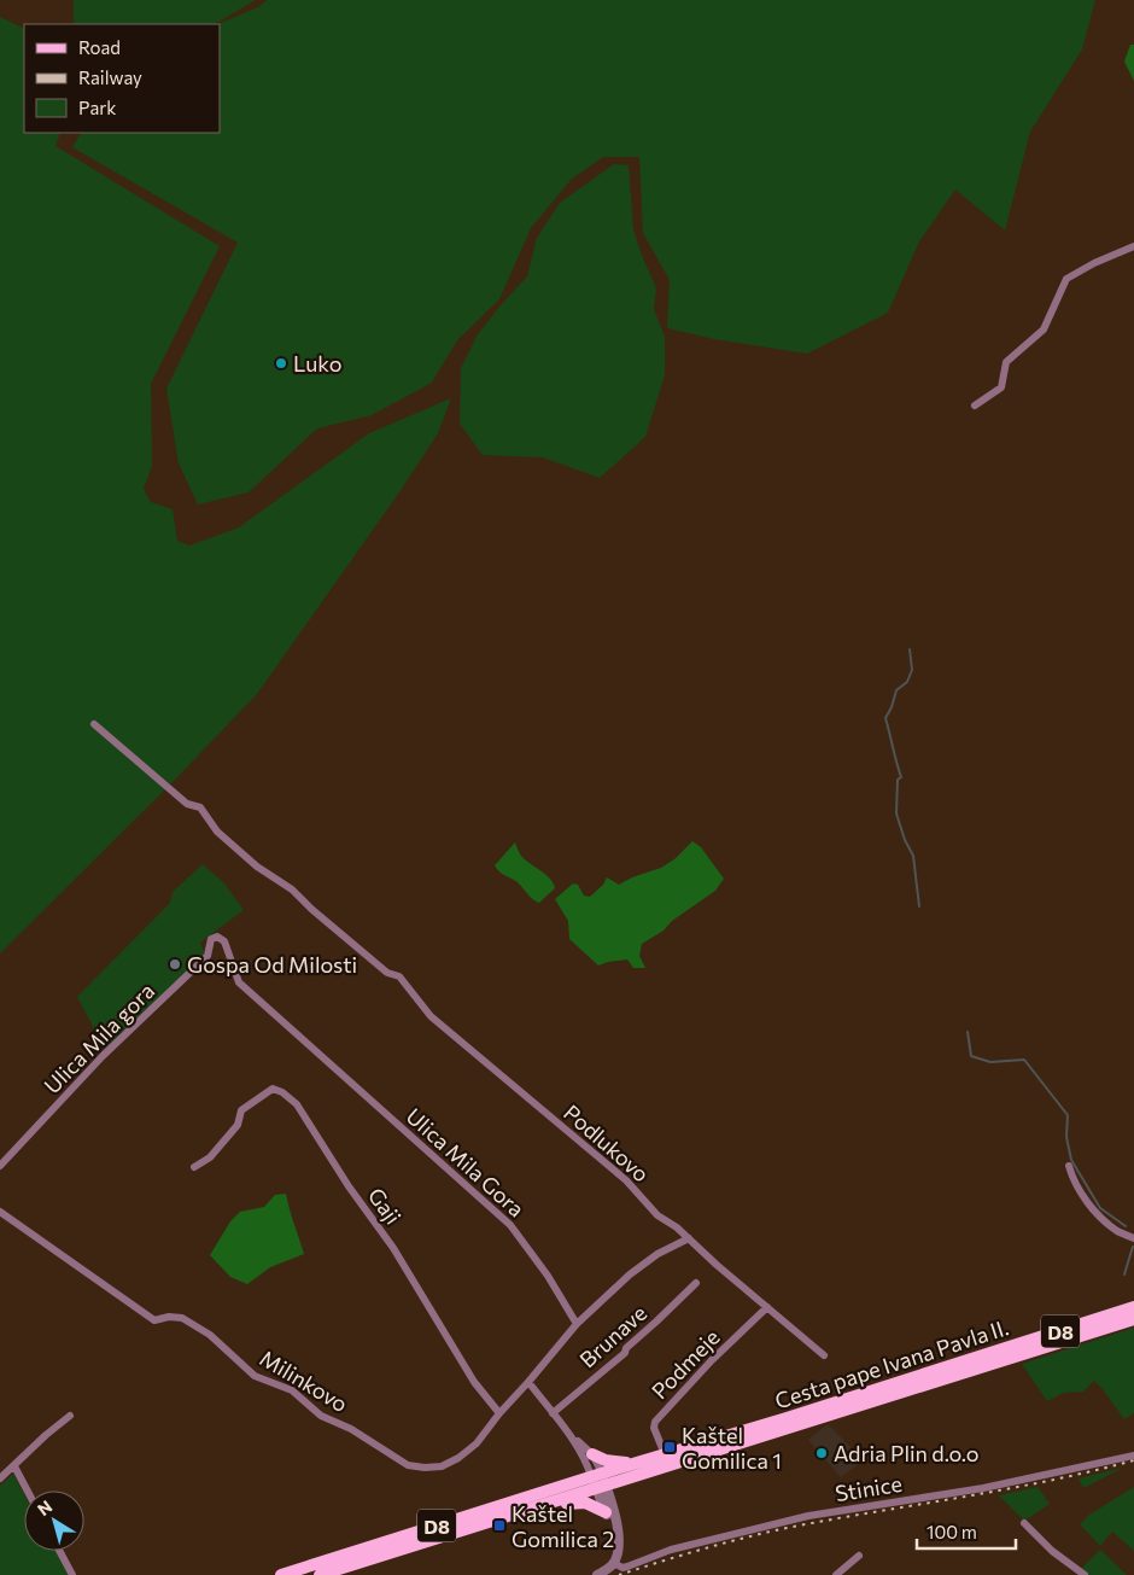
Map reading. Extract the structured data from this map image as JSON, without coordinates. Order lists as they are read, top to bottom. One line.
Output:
{"streets":{"main road":["D8","Cesta pape Ivana Pavla II."],"street":["Ulica Mila gora","Podlukovo","Ulica Mila Gora","Gaji","Brunave","Podmeje","Milinkovo","Stinice"]},"crossings":[["Ulica Mila gora","Ulica Mila Gora"],["Podlukovo","Podmeje"],["Gaji","Milinkovo"],["Podmeje","Cesta pape Ivana Pavla II."]],"places":{"other":["Luko","Gospa Od Milosti","Adria Plin d.o.o"],"transit":["Kaštel Gomilica 1","Kaštel Gomilica 2"]},"legend":["Road","Railway","Park"],"scale_bar":"100 m","north":"top left"}
